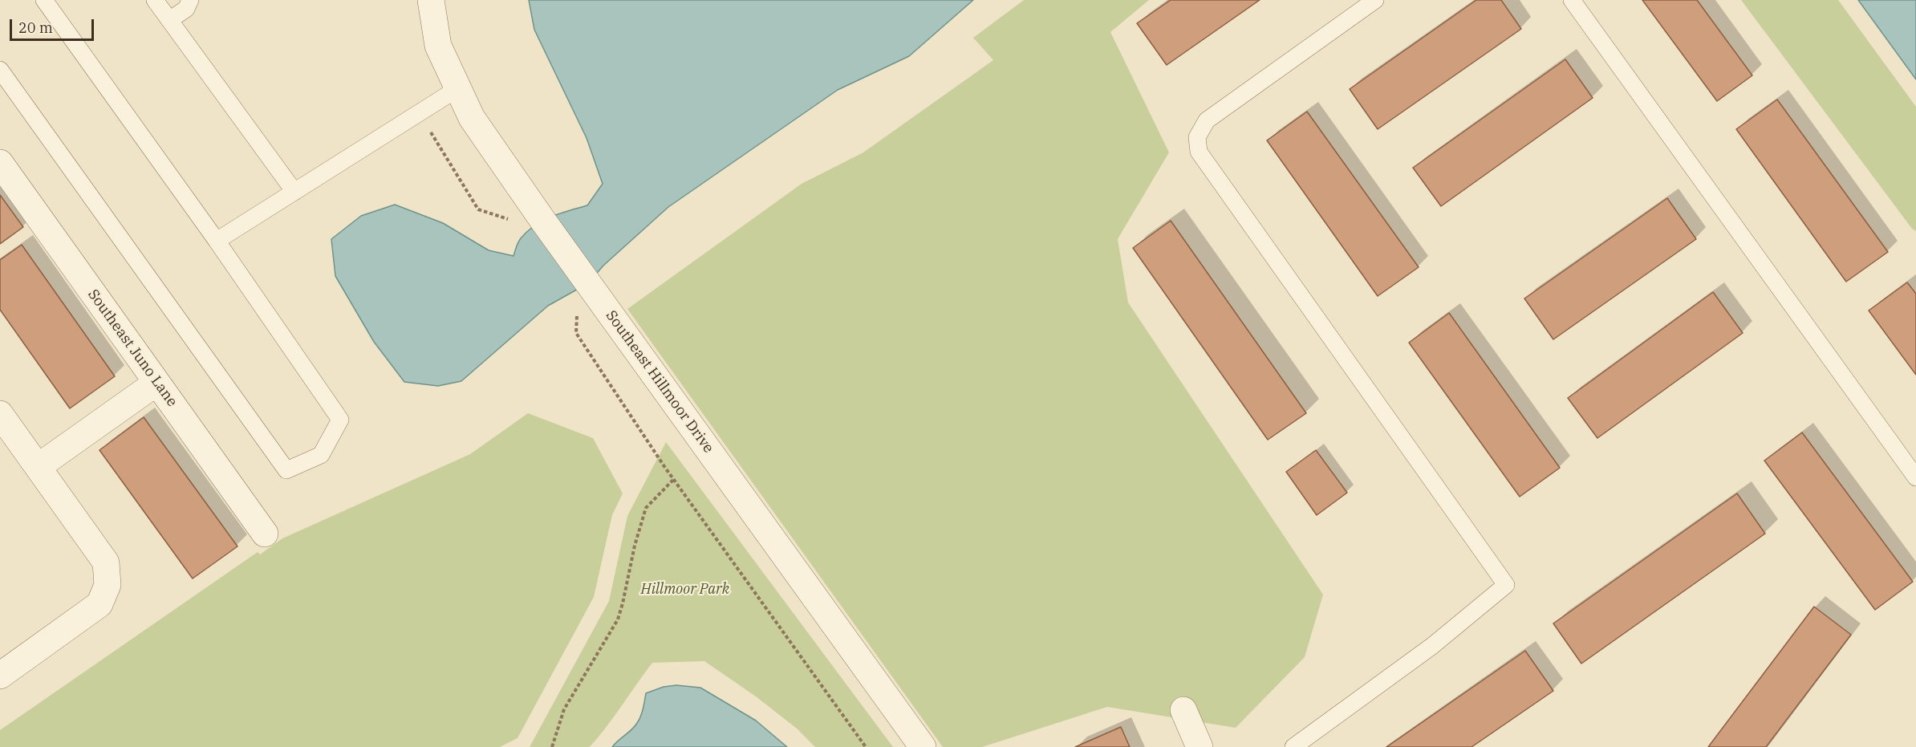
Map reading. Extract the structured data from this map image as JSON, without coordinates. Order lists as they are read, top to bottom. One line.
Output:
{"streets":{"street":["Southeast Juno Lane","Southeast Hillmoor Drive"]},"parks":["Hillmoor Park"],"scale_bar":"20 m"}
